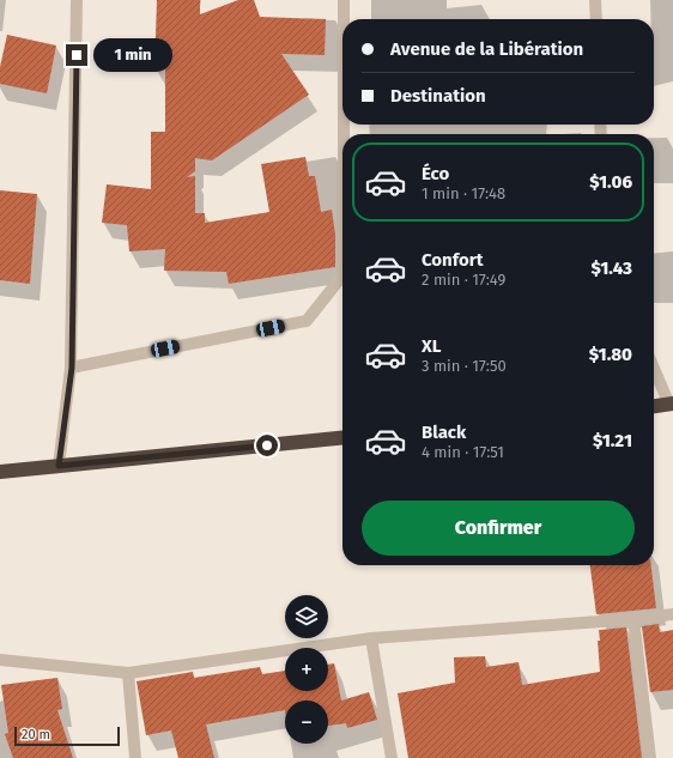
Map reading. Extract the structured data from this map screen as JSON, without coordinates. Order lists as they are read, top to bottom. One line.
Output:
{"scale_bar":"20 m","page":{"banner":["Avenue de la Libération","Destination"],"bubble":"1 min","list":[{"name":"Éco","note":"1 min · 17:48","value":"$1.06"},{"name":"Confort","note":"2 min · 17:49","value":"$1.43"},{"name":"XL","note":"3 min · 17:50","value":"$1.80"},{"name":"Black","note":"4 min · 17:51","value":"$1.21"}],"buttons":"Confirmer","map_buttons":["+","−"],"scale":"20 m"}}
